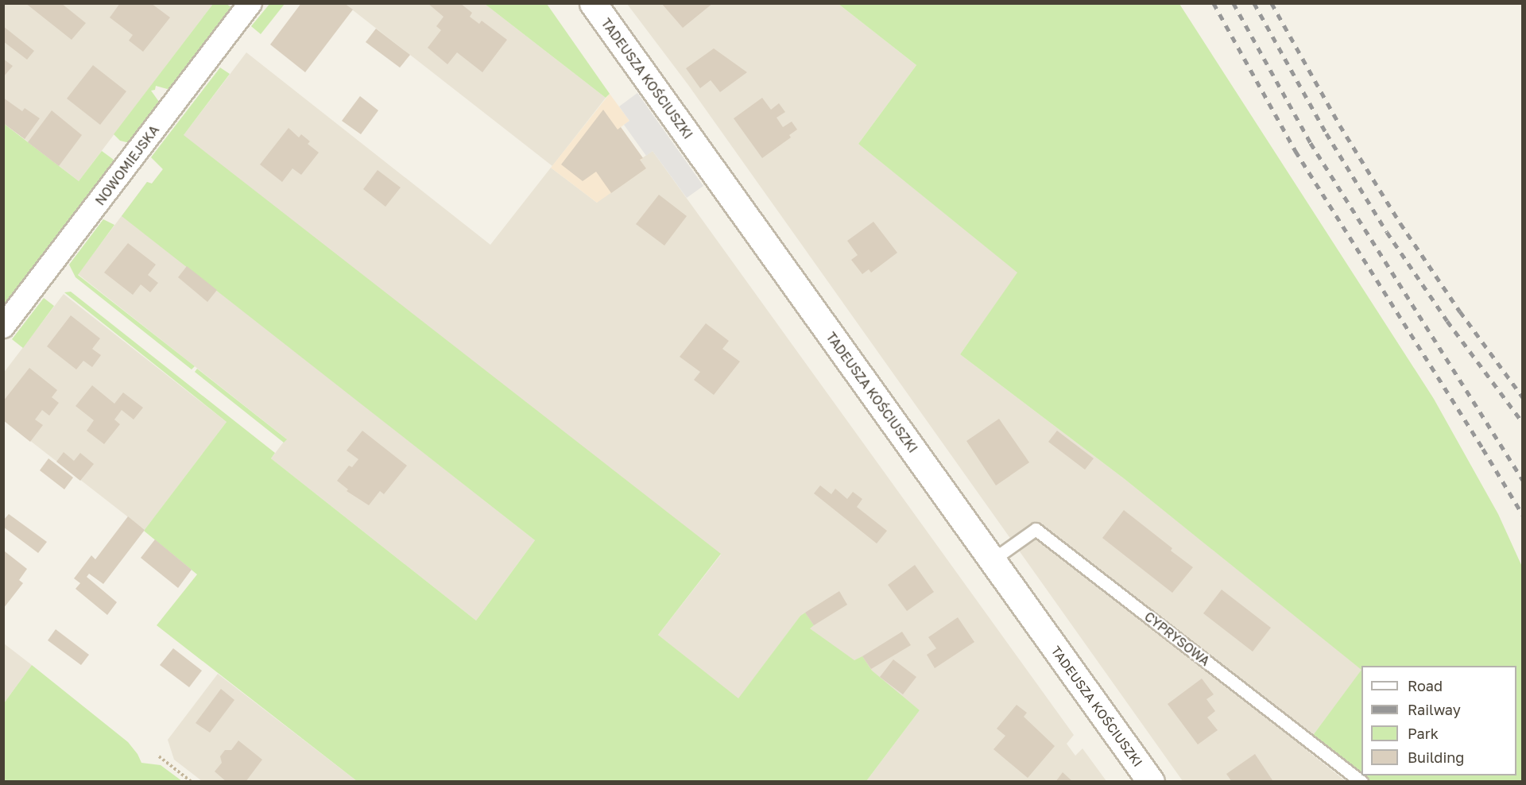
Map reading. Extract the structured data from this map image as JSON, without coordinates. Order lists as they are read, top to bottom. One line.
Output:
{"streets":{"street":["TADEUSZA KOŚCIUSZKI","NOWOMIEJSKA"],"lane":["CYPRYSOWA"]},"crossings":[["TADEUSZA KOŚCIUSZKI","CYPRYSOWA"]],"legend":["Road","Railway","Park","Building"]}
